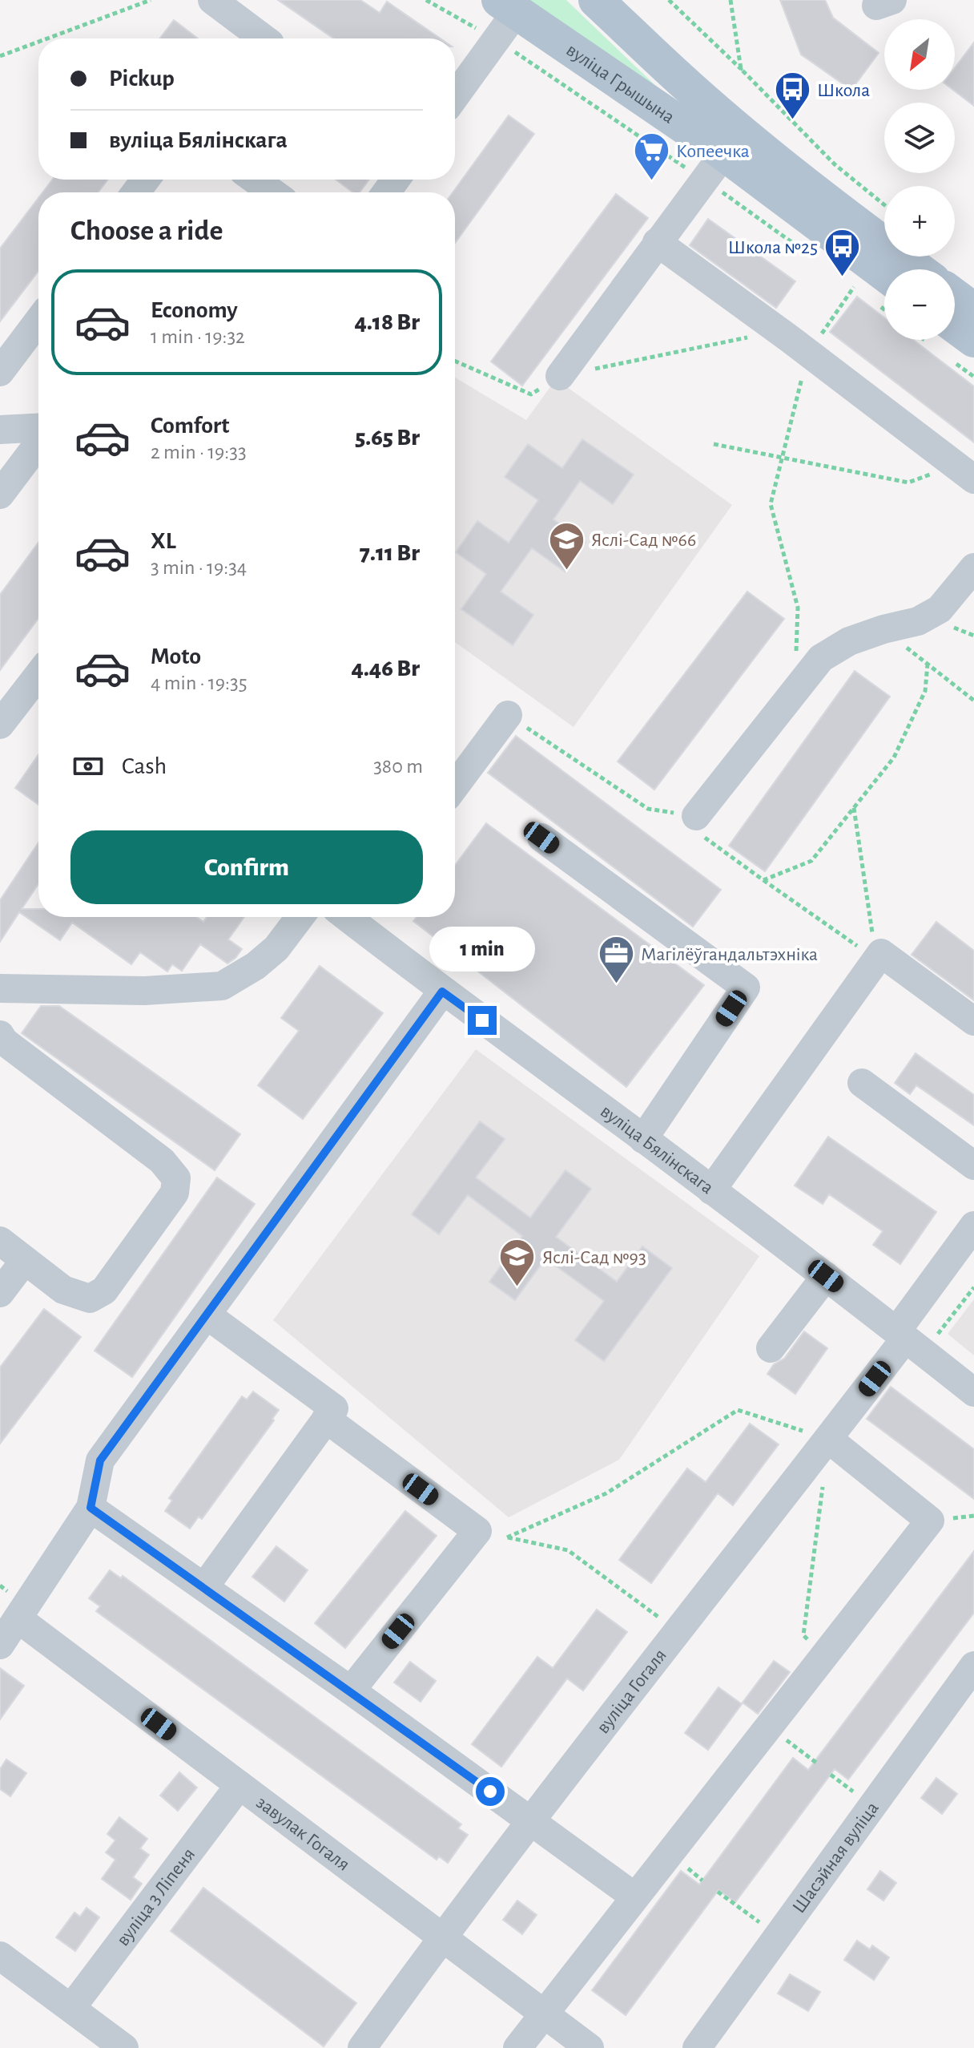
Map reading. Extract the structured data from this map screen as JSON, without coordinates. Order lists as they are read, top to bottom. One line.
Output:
{"streets":{"main road":["вуліца Грышына"],"street":["вуліца Бялінскага","вуліца Гогаля","завулак Гогаля","Шасэйная вуліца","вуліца 3 Ліпеня"]},"crossings":[["вуліца Бялінскага","вуліца Гогаля"],["вуліца Гогаля","завулак Гогаля"],["завулак Гогаля","вуліца 3 Ліпеня"]],"places":{"bus stop":["Школа","Школа №25"],"supermarket":["Копеечка"],"school or university":["Яслі-Сад №66","Яслі-Сад №93"],"office":["Магілёўгандальтэхніка"]},"north":"bottom left","page":{"map_buttons":["+","−"],"banner":["Pickup","вуліца Бялінскага"],"heading":"Choose a ride","list":[{"name":"Economy","note":"1 min · 19:32","value":"4.18 Br"},{"name":"Comfort","note":"2 min · 19:33","value":"5.65 Br"},{"name":"XL","note":"3 min · 19:34","value":"7.11 Br"},{"name":"Moto","note":"4 min · 19:35","value":"4.46 Br"}],"pay":["Cash","380 m"],"buttons":"Confirm","bubble":"1 min"}}
